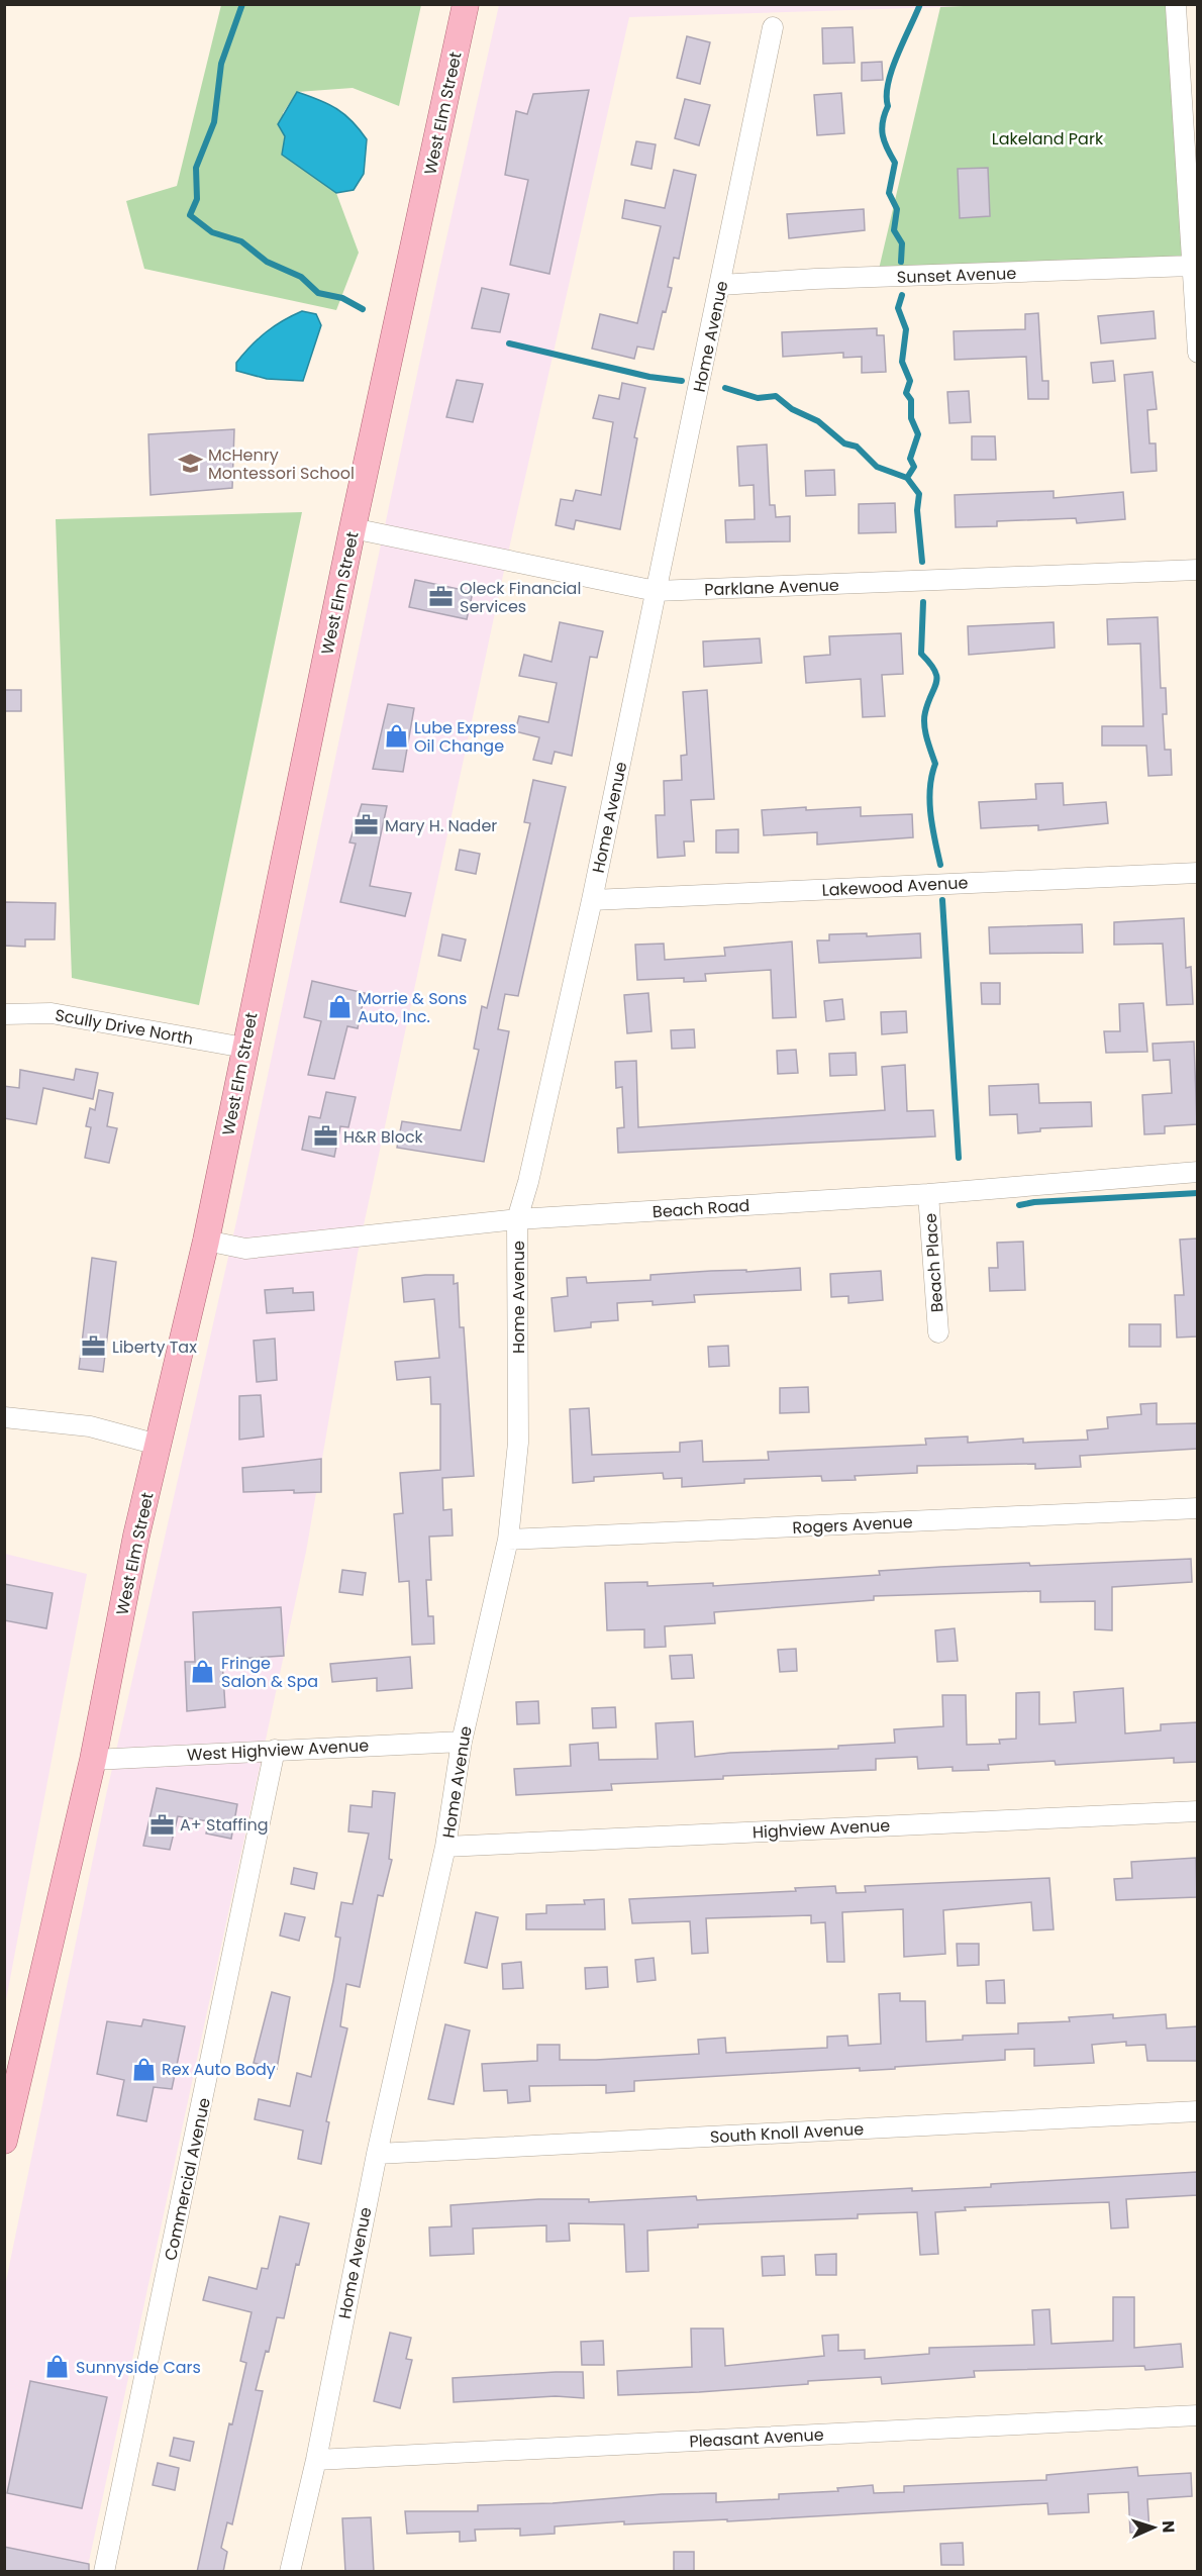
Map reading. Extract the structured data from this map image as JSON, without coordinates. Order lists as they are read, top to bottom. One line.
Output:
{"streets":{"main road":["West Elm Street"],"street":["Sunset Avenue","Home Avenue","Parklane Avenue","Lakewood Avenue","Scully Drive North","Beach Road","Beach Place","Rogers Avenue","West Highview Avenue","Highview Avenue","South Knoll Avenue","Commercial Avenue","Pleasant Avenue"]},"crossings":[["West Elm Street","Parklane Avenue"],["West Elm Street","Scully Drive North"],["West Elm Street","Beach Road"],["West Elm Street","West Highview Avenue"],["Sunset Avenue","Home Avenue"],["Home Avenue","Parklane Avenue"],["Home Avenue","Lakewood Avenue"],["Home Avenue","Beach Road"],["Home Avenue","Rogers Avenue"],["Home Avenue","West Highview Avenue"],["Home Avenue","Highview Avenue"],["Home Avenue","South Knoll Avenue"],["Home Avenue","Pleasant Avenue"],["Beach Road","Beach Place"],["West Highview Avenue","Commercial Avenue"]],"parks":["Lakeland Park"],"places":{"school or university":["McHenry Montessori School"],"office":["Oleck Financial Services","Mary H. Nader","H&R Block","Liberty Tax","A+ Staffing"],"shop":["Lube Express Oil Change","Morrie & Sons Auto, Inc.","Fringe Salon & Spa","Rex Auto Body","Sunnyside Cars"]},"north":"right"}
